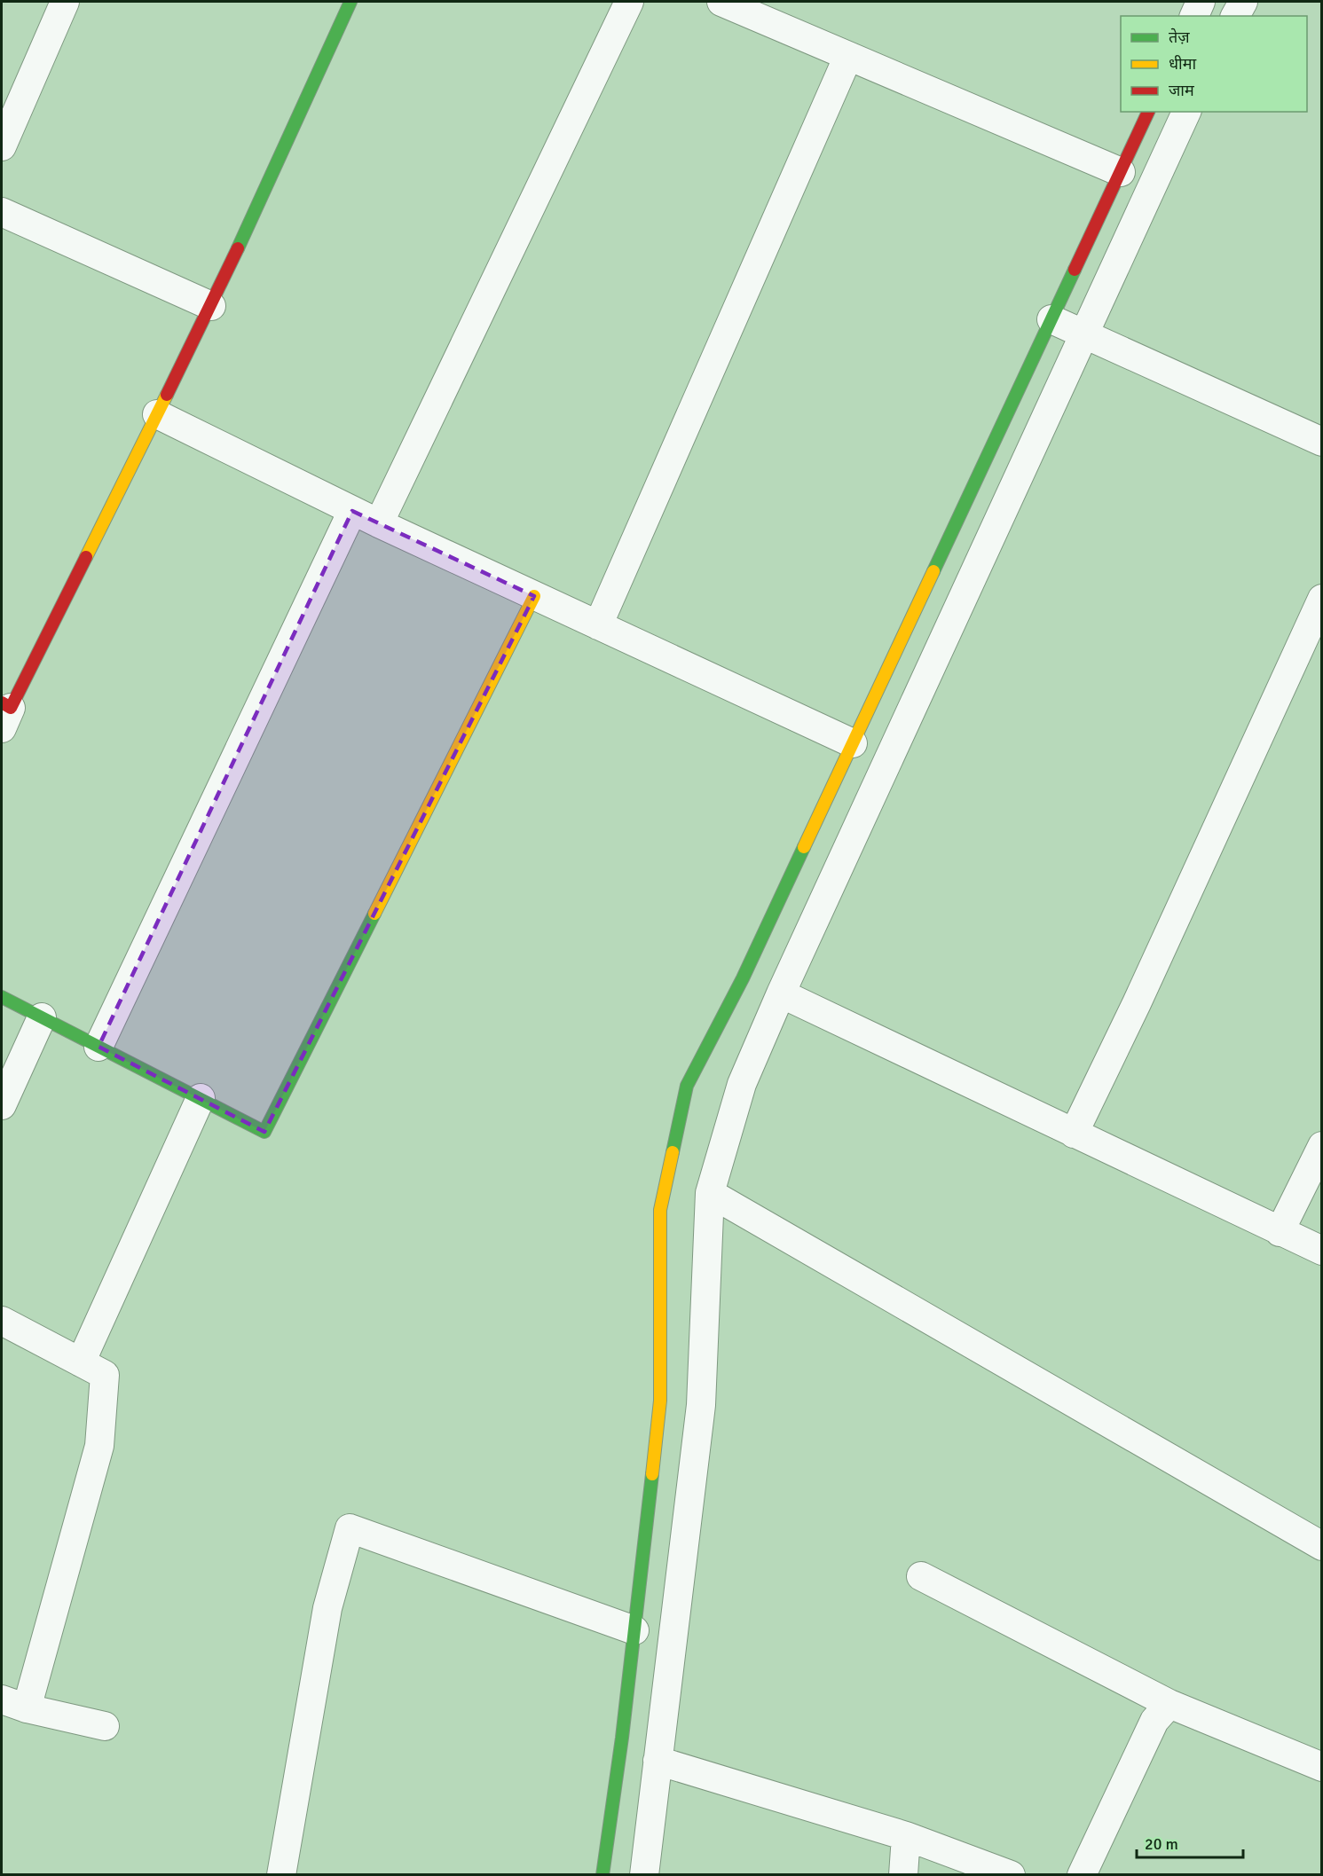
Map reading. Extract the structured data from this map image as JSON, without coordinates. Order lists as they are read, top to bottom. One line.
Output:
{"legend":["तेज़","धीमा","जाम"],"scale_bar":"20 m"}
